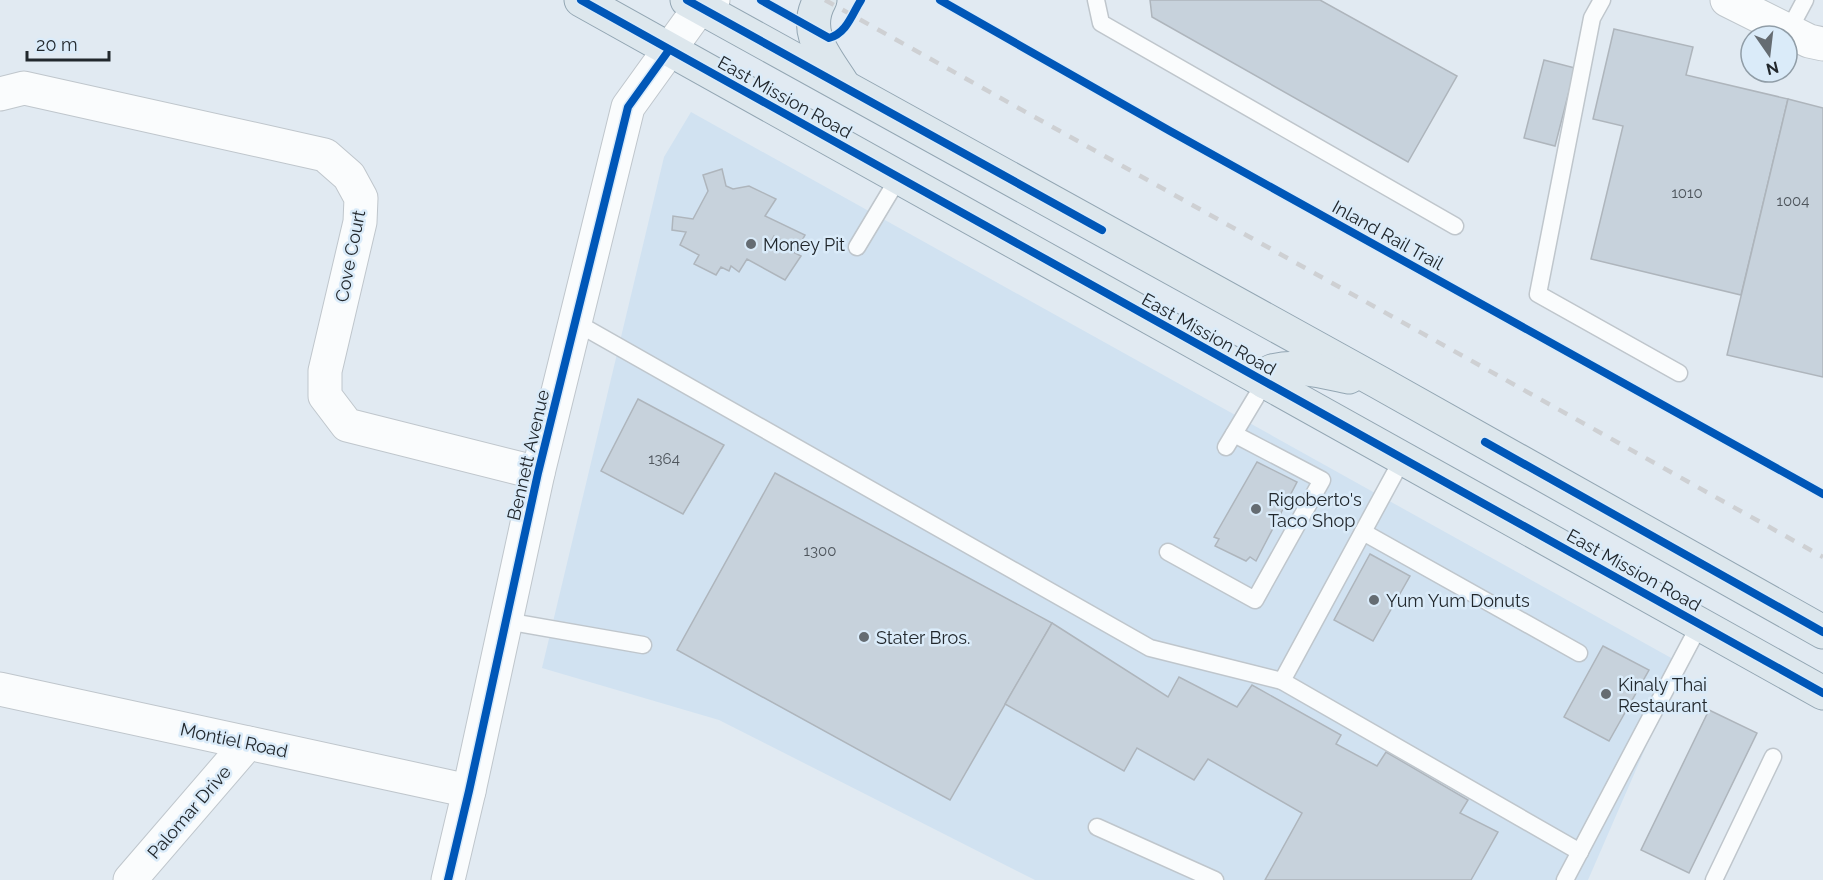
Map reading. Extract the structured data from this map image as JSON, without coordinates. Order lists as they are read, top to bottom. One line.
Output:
{"streets":{"main road":["East Mission Road"],"street":["Cove Court","Bennett Avenue","Montiel Road","Palomar Drive"],"cycle path":["Inland Rail Trail"]},"crossings":[["East Mission Road","Bennett Avenue"],["Cove Court","Bennett Avenue"],["Bennett Avenue","Montiel Road"],["Montiel Road","Palomar Drive"]],"places":["Money Pit","Rigoberto's Taco Shop","Yum Yum Donuts","Stater Bros.","Kinaly Thai Restaurant"],"house_numbers":["1010","1004","1364","1300"],"scale_bar":"20 m","north":"bottom"}
